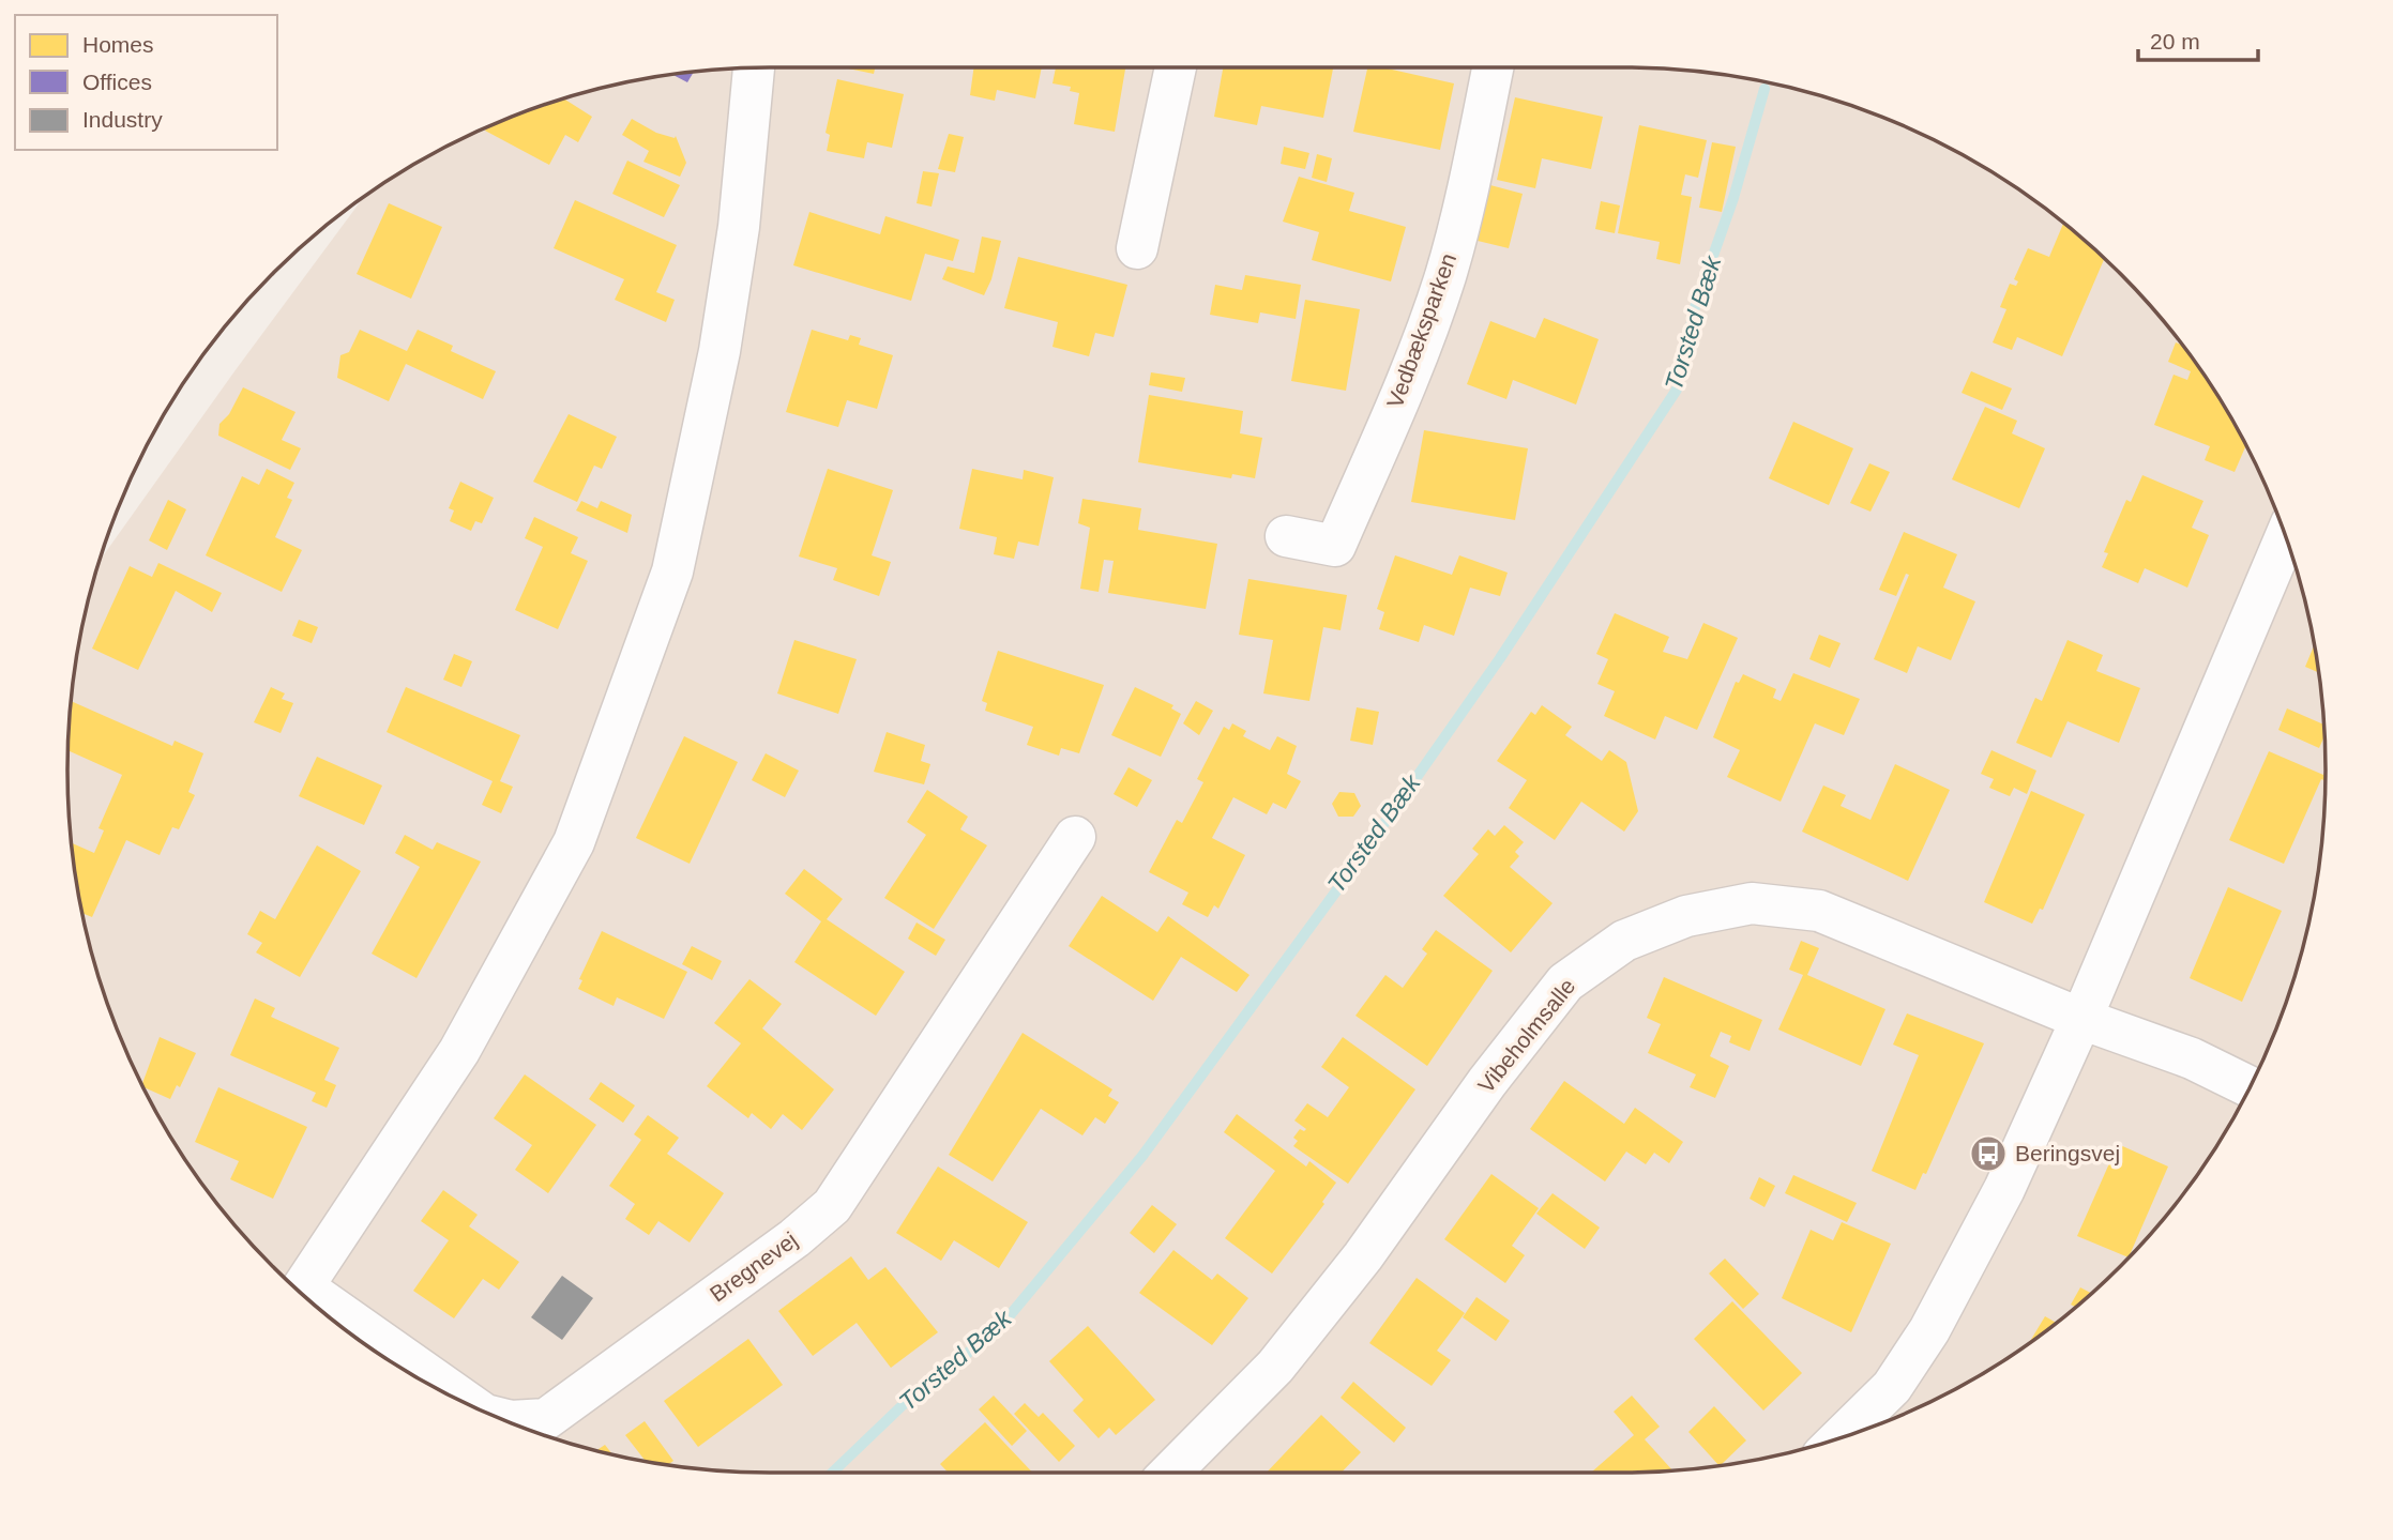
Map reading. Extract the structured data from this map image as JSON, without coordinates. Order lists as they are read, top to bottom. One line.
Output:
{"streets":{"street":["Vedbæksparken","Vibeholmsalle","Bregnevej"]},"water":["Torsted Bæk"],"places":{"bus stop":["Beringsvej"]},"legend":["Homes","Offices","Industry"],"scale_bar":"20 m"}
